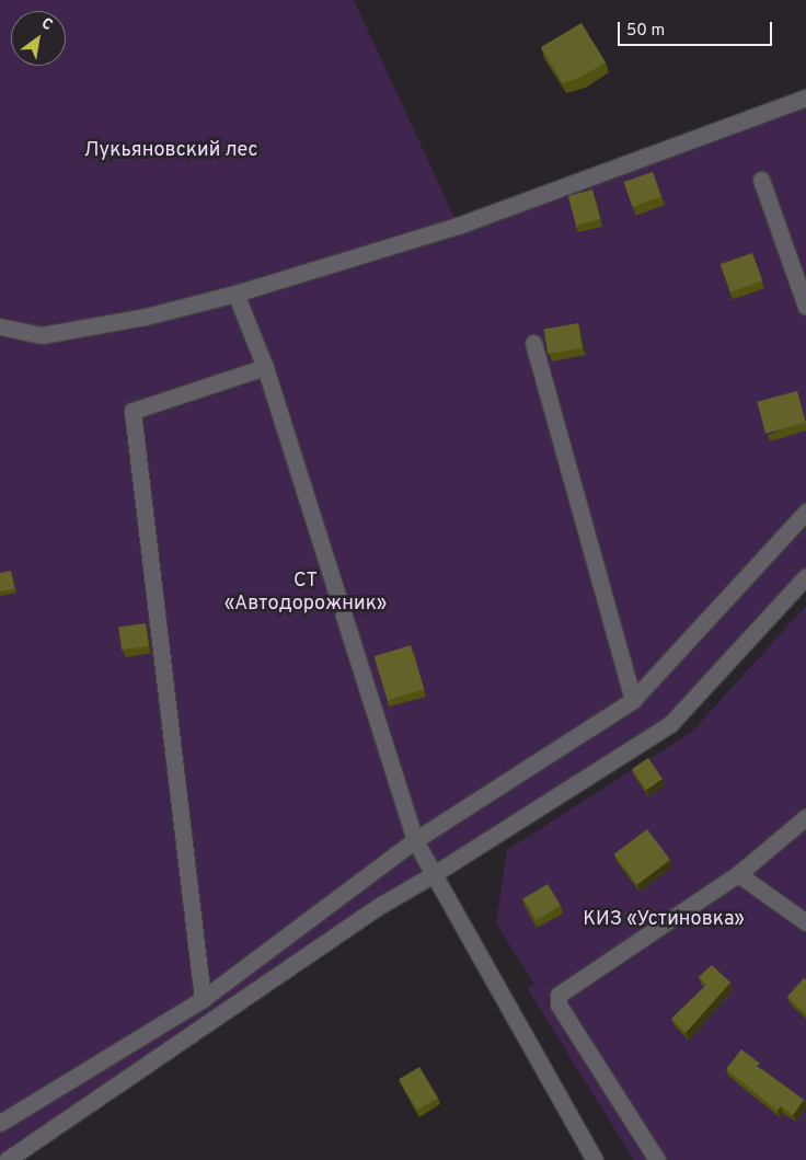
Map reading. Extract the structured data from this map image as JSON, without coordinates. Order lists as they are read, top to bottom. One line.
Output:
{"parks":["Лукьяновский лес","СТ «Автодорожник»","КИЗ «Устиновка»"],"scale_bar":"50 m","north":"top right"}
